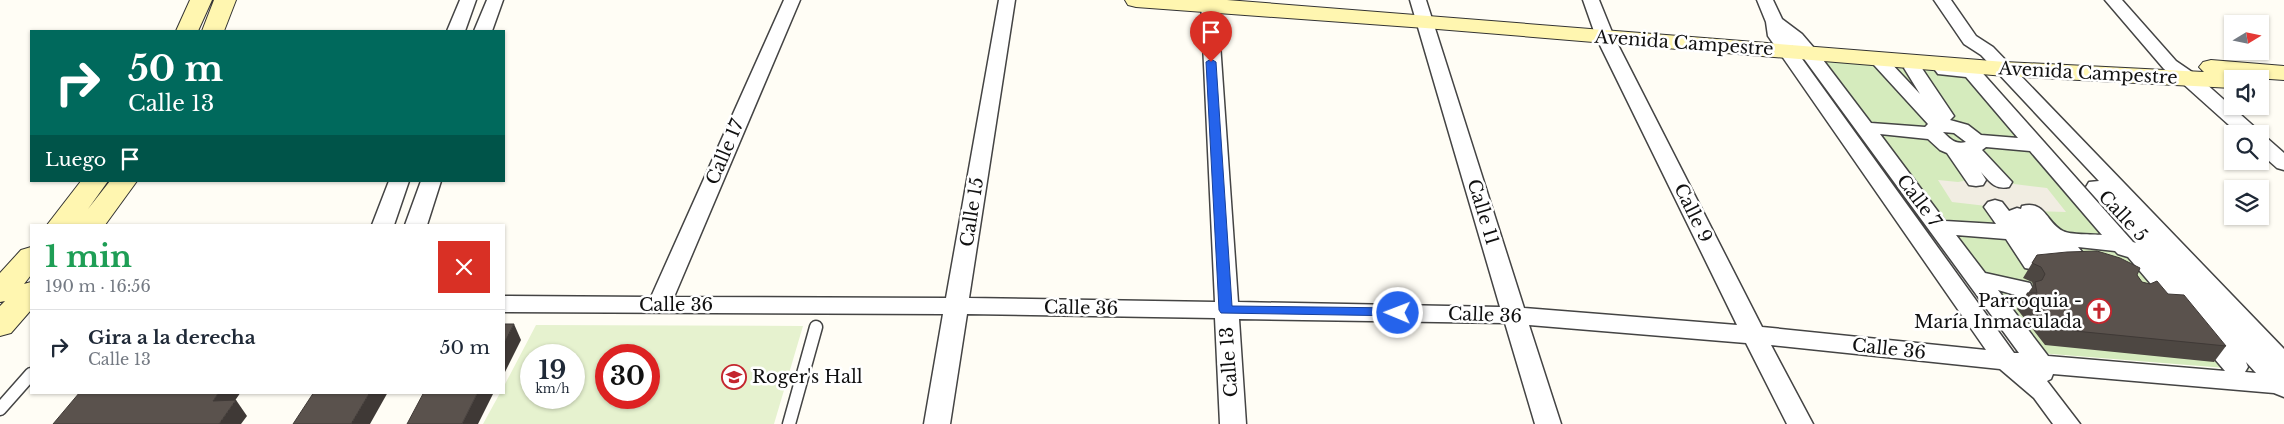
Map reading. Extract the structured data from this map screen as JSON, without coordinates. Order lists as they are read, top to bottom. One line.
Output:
{"streets":{"street":["Avenida Campestre","Calle 17","Calle 7","Calle 15","Calle 11","Calle 9","Calle 5","Calle 36","Calle 13"]},"crossings":[["Avenida Campestre","Calle 7"],["Avenida Campestre","Calle 11"],["Avenida Campestre","Calle 9"],["Avenida Campestre","Calle 5"],["Avenida Campestre","Calle 13"],["Calle 17","Calle 36"],["Calle 7","Calle 36"],["Calle 15","Calle 36"],["Calle 11","Calle 36"],["Calle 9","Calle 36"],["Calle 5","Calle 36"],["Calle 36","Calle 13"]],"places":{"church":["Parroquia - María Inmaculada"],"school or university":["Roger's Hall"]},"north":"right","page":{"turn":["50 m","Calle 13"],"then":"Luego","heading":["1 min","190 m · 16:56"],"list":[{"name":"Gira a la derecha","note":"Calle 13","value":"50 m"}],"speed":"19 km/h","limit":"30"}}
